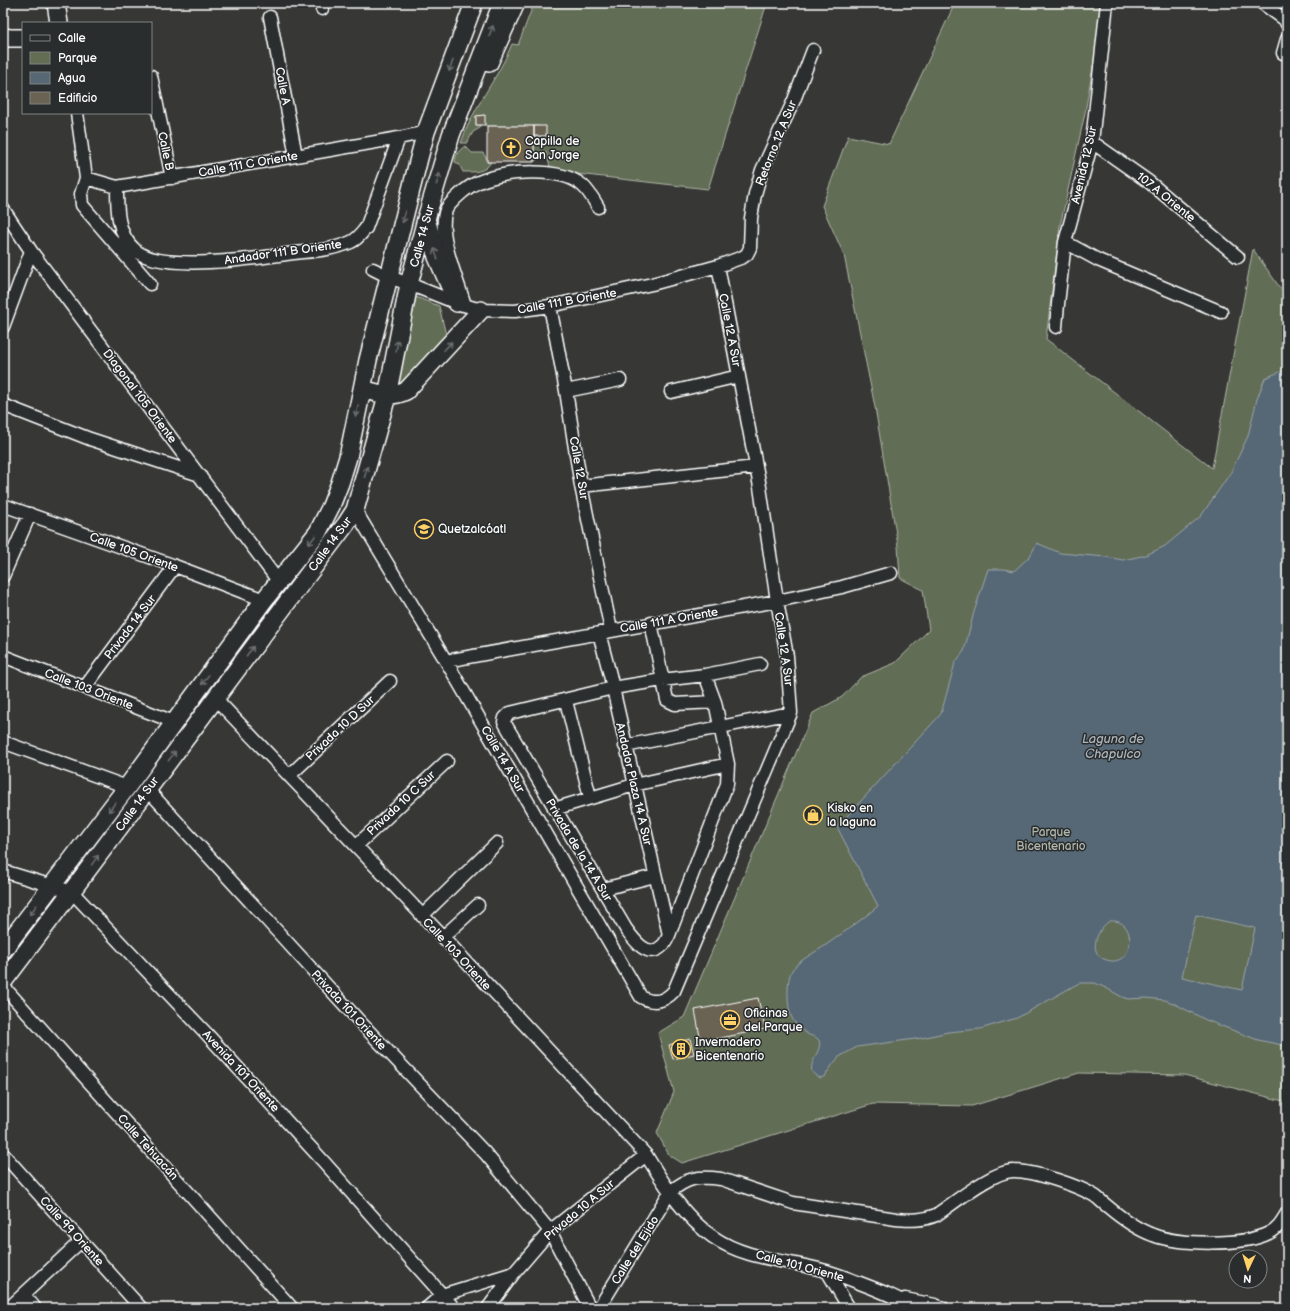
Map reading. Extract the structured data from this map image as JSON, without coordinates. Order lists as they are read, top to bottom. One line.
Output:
{"streets":{"main road":["Calle 14 Sur"],"street":["Calle A","Retorno 12 A Sur","Calle B","Calle 111 C Oriente","Avenida 12 Sur","107 A Oriente","Andador 111 B Oriente","Calle 111 B Oriente","Calle 12 A Sur","Diagonal 105 Oriente","Calle 12 Sur","Calle 105 Oriente","Calle 111 A Oriente","Privada 14 Sur","Calle 103 Oriente","Privada 10 D Sur","Calle 14 A Sur","Andador Plaza 14 A Sur","Privada 10 C Sur","Privada de la 14 A Sur","Privada 101 Oriente","Avenida 101 Oriente","Calle Tehuacán","Privada 10 A Sur","Calle 99 Oriente","Calle del Ejido","Calle 101 Oriente"]},"crossings":[["Calle A","Calle 111 C Oriente"],["Retorno 12 A Sur","Calle 111 B Oriente"],["Retorno 12 A Sur","Calle 12 A Sur"],["Calle B","Calle 111 C Oriente"],["Calle 111 C Oriente","Calle 14 Sur"],["Calle 111 C Oriente","Andador 111 B Oriente"],["Avenida 12 Sur","107 A Oriente"],["Calle 14 Sur","Calle 111 B Oriente"],["Calle 14 Sur","Diagonal 105 Oriente"],["Calle 14 Sur","Calle 105 Oriente"],["Calle 14 Sur","Calle 103 Oriente"],["Calle 14 Sur","Calle 14 A Sur"],["Calle 14 Sur","Privada 101 Oriente"],["Calle 14 Sur","Avenida 101 Oriente"],["Calle 111 B Oriente","Calle 12 A Sur"],["Calle 111 B Oriente","Calle 12 Sur"],["Calle 12 A Sur","Calle 111 A Oriente"],["Calle 12 A Sur","Calle 14 A Sur"],["Calle 12 Sur","Calle 111 A Oriente"],["Calle 105 Oriente","Privada 14 Sur"],["Calle 111 A Oriente","Calle 14 A Sur"],["Calle 111 A Oriente","Andador Plaza 14 A Sur"],["Privada 14 Sur","Calle 103 Oriente"],["Calle 103 Oriente","Privada 10 D Sur"],["Calle 103 Oriente","Privada 10 C Sur"],["Calle 103 Oriente","Privada 10 A Sur"],["Calle 103 Oriente","Calle del Ejido"],["Calle 103 Oriente","Calle 101 Oriente"],["Andador Plaza 14 A Sur","Privada de la 14 A Sur"],["Privada 101 Oriente","Privada 10 A Sur"]],"water":["Laguna de Chapulco"],"parks":["Parque Bicentenario"],"places":{"church":["Capilla de San Jorge"],"school or university":["Quetzalcóatl"],"shop":["Kisko en la laguna"],"office":["Oficinas del Parque"],"building":["Invernadero Bicentenario"]},"legend":["Calle","Parque","Agua","Edificio"],"north":"bottom"}
